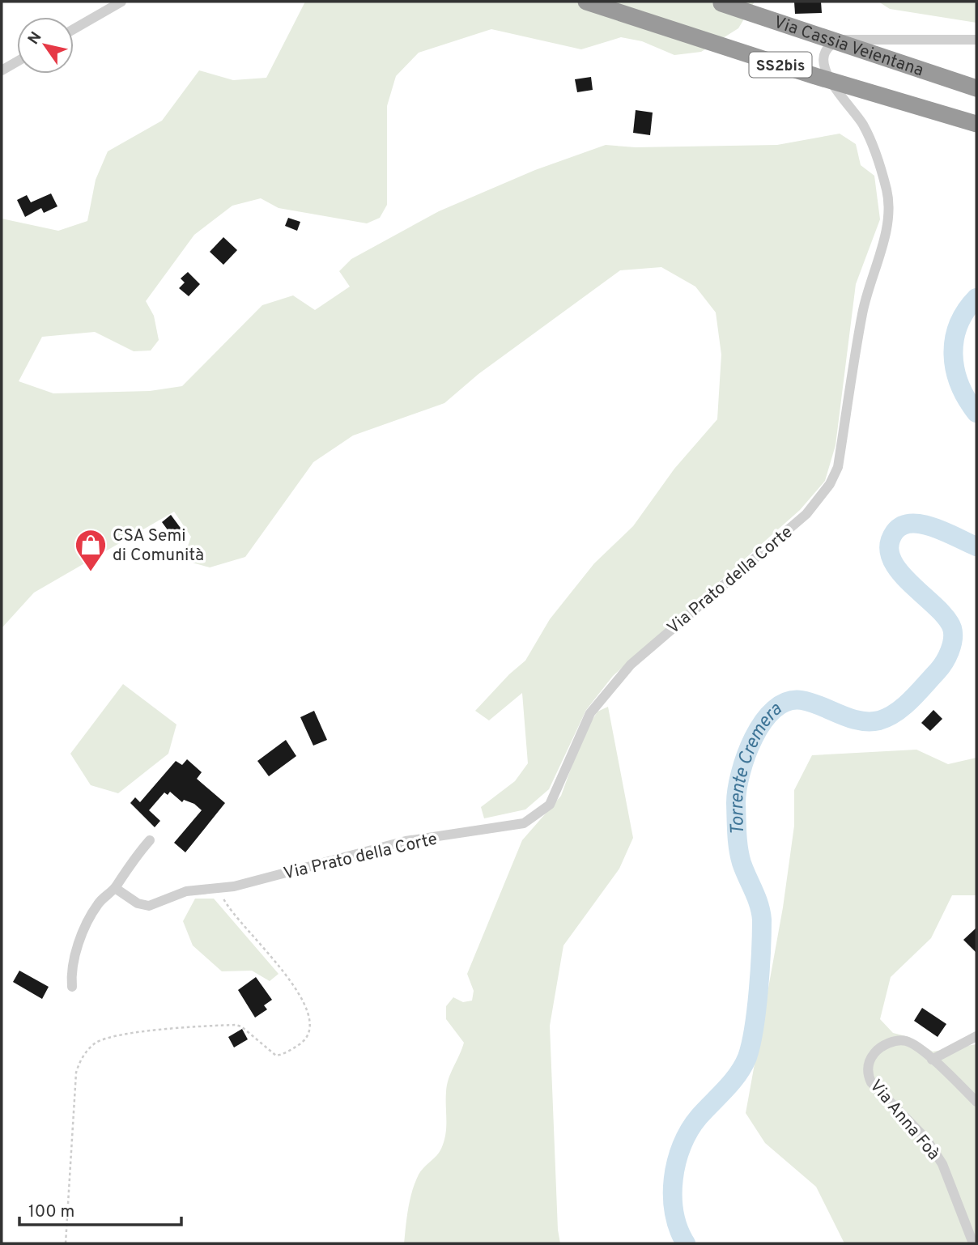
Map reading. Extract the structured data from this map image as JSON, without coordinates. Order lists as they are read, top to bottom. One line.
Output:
{"streets":{"highway":["Via Cassia Veientana","SS2bis"],"street":["Via Prato della Corte","Via Anna Foà"]},"water":["Torrente Cremera"],"places":{"shop":["CSA Semi di Comunità"]},"scale_bar":"100 m","north":"top left"}
